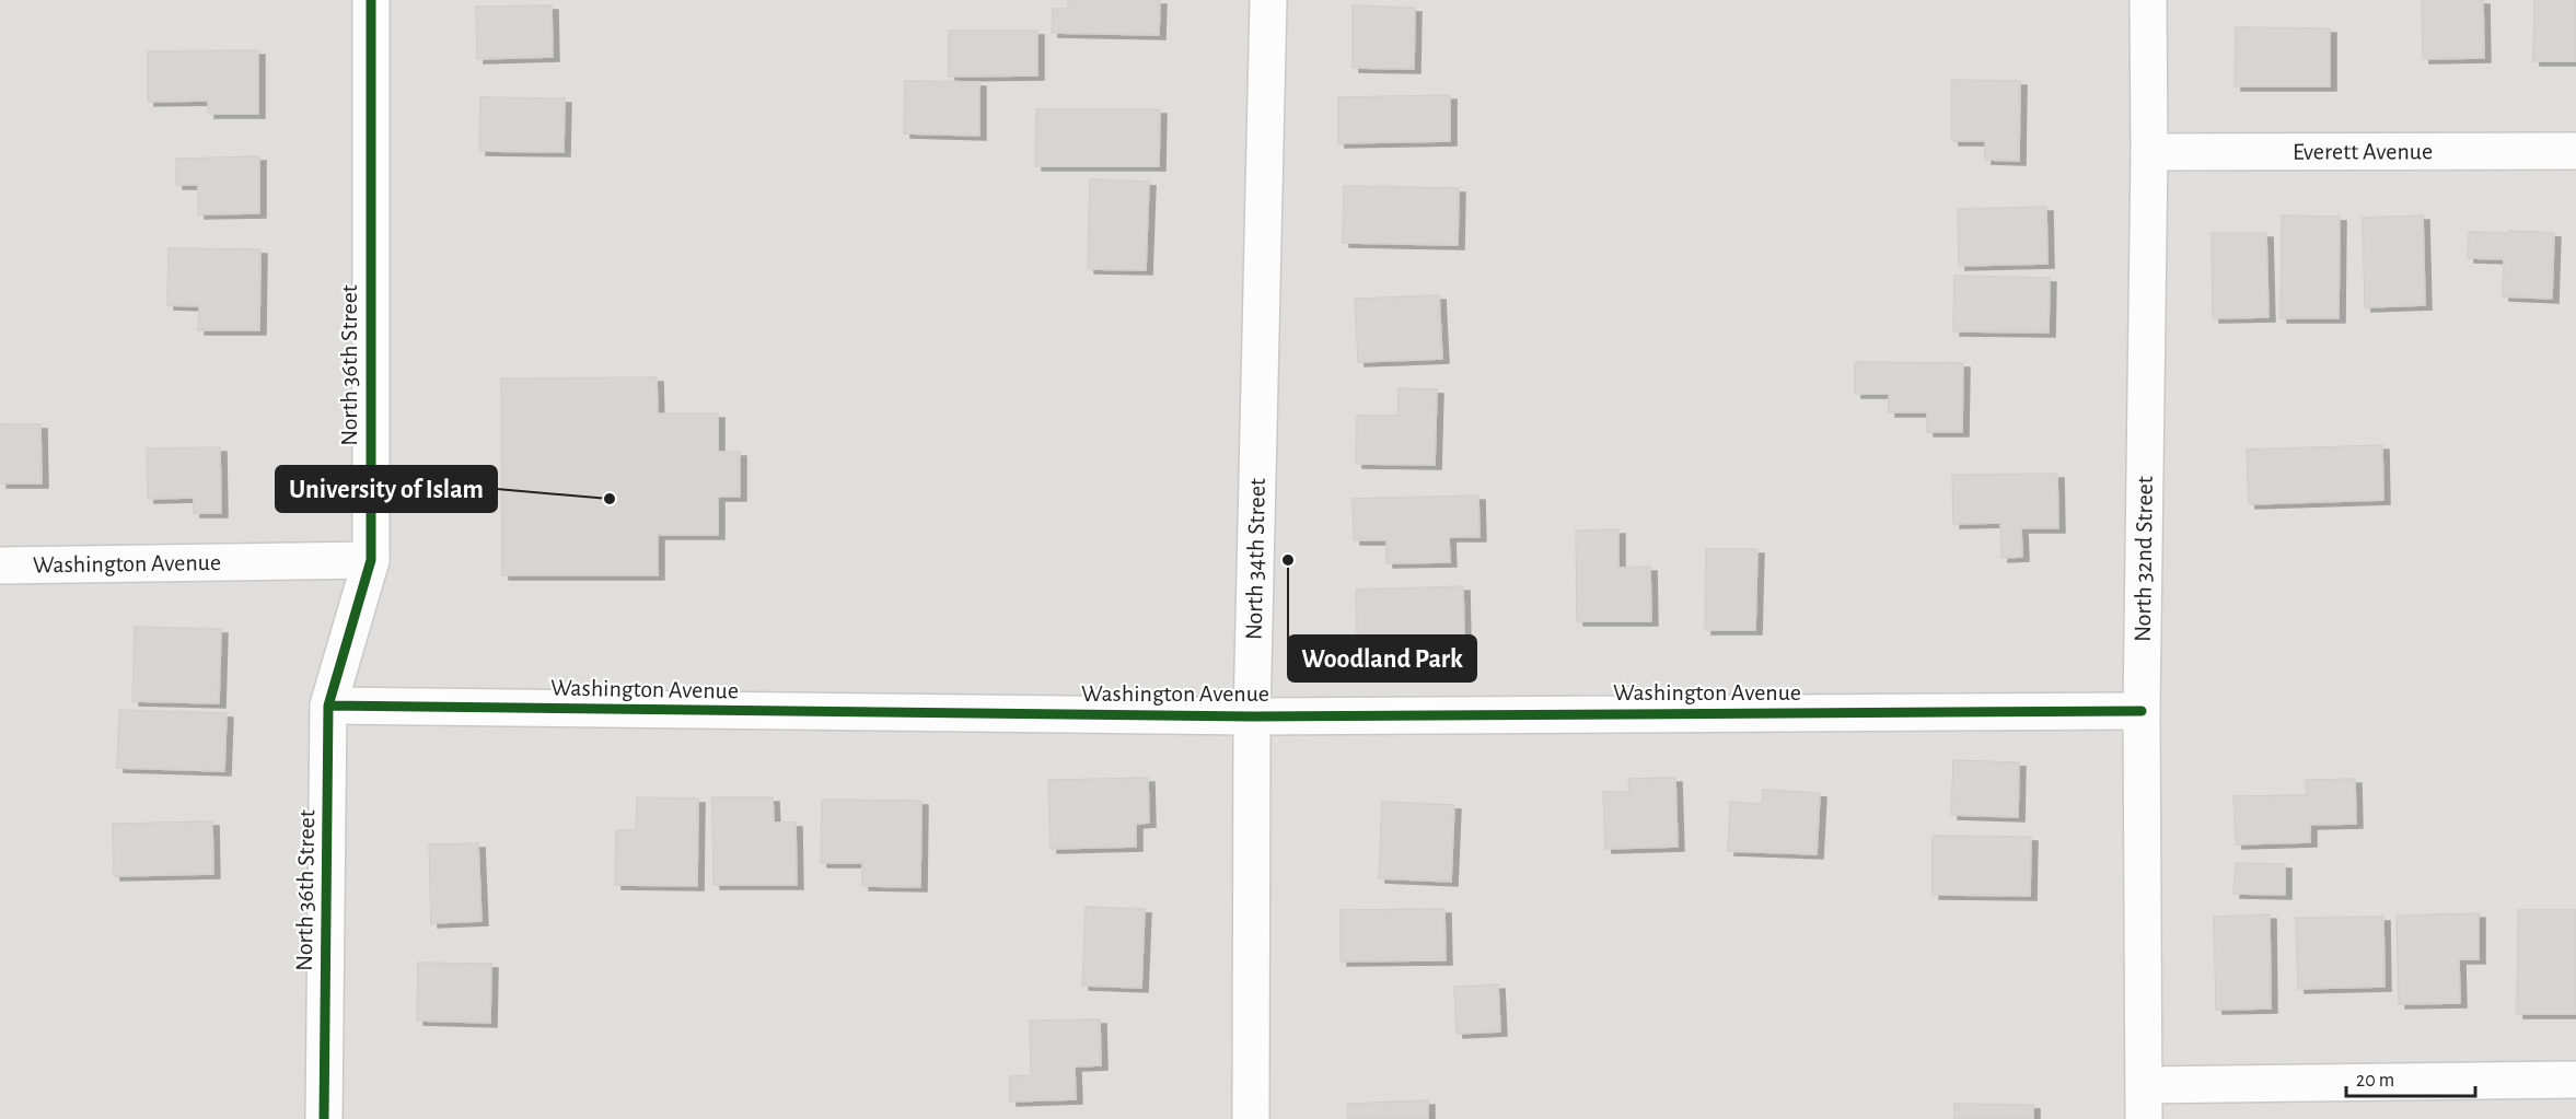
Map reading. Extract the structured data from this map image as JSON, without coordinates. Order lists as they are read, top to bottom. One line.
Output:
{"streets":{"street":["Everett Avenue","North 36th Street","North 34th Street","North 32nd Street","Washington Avenue"]},"crossings":[["Everett Avenue","North 32nd Street"],["North 36th Street","Washington Avenue"],["North 34th Street","Washington Avenue"],["North 32nd Street","Washington Avenue"]],"places":["University of Islam","Woodland Park"],"scale_bar":"20 m"}
